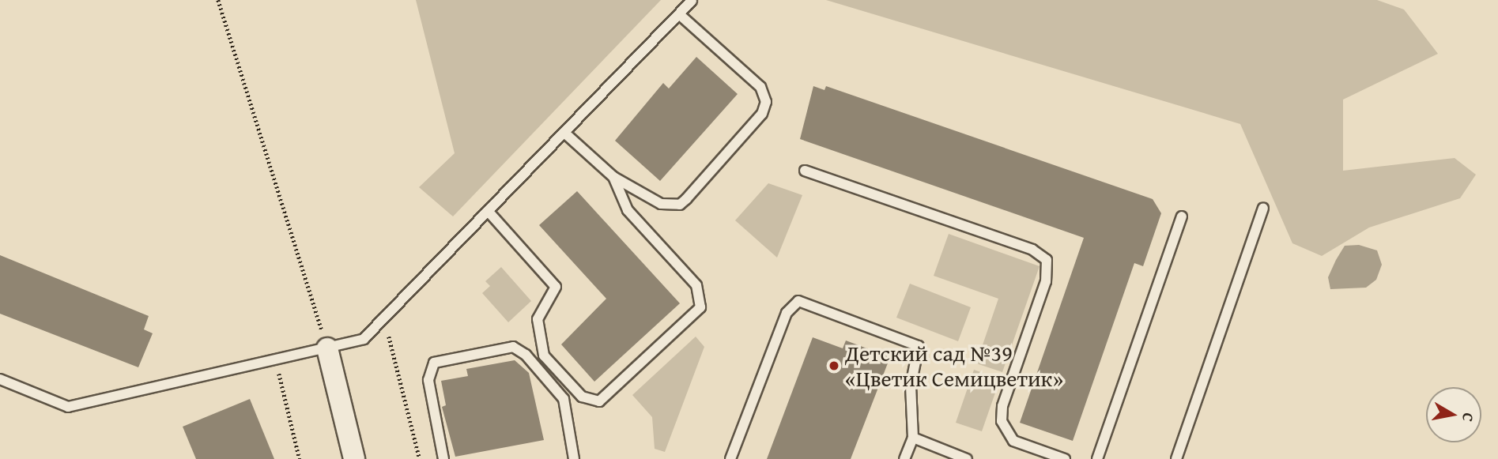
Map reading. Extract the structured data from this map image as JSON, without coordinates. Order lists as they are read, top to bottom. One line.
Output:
{"places":["Детский сад №39 «Цветик Семицветик»"],"north":"right"}
